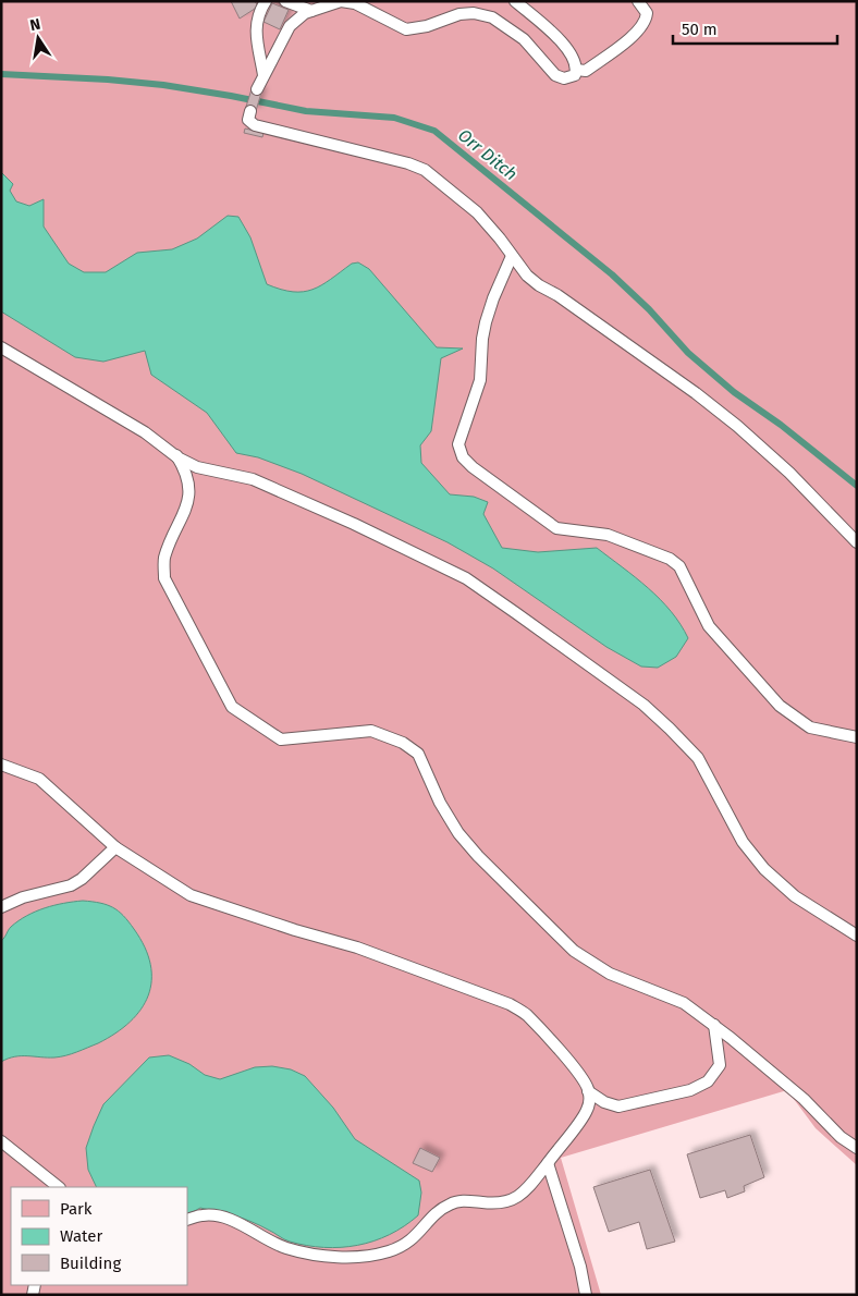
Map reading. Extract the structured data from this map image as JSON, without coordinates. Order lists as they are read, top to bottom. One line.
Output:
{"water":["Orr Ditch"],"legend":["Park","Water","Building"],"scale_bar":"50 m","north":"top"}
